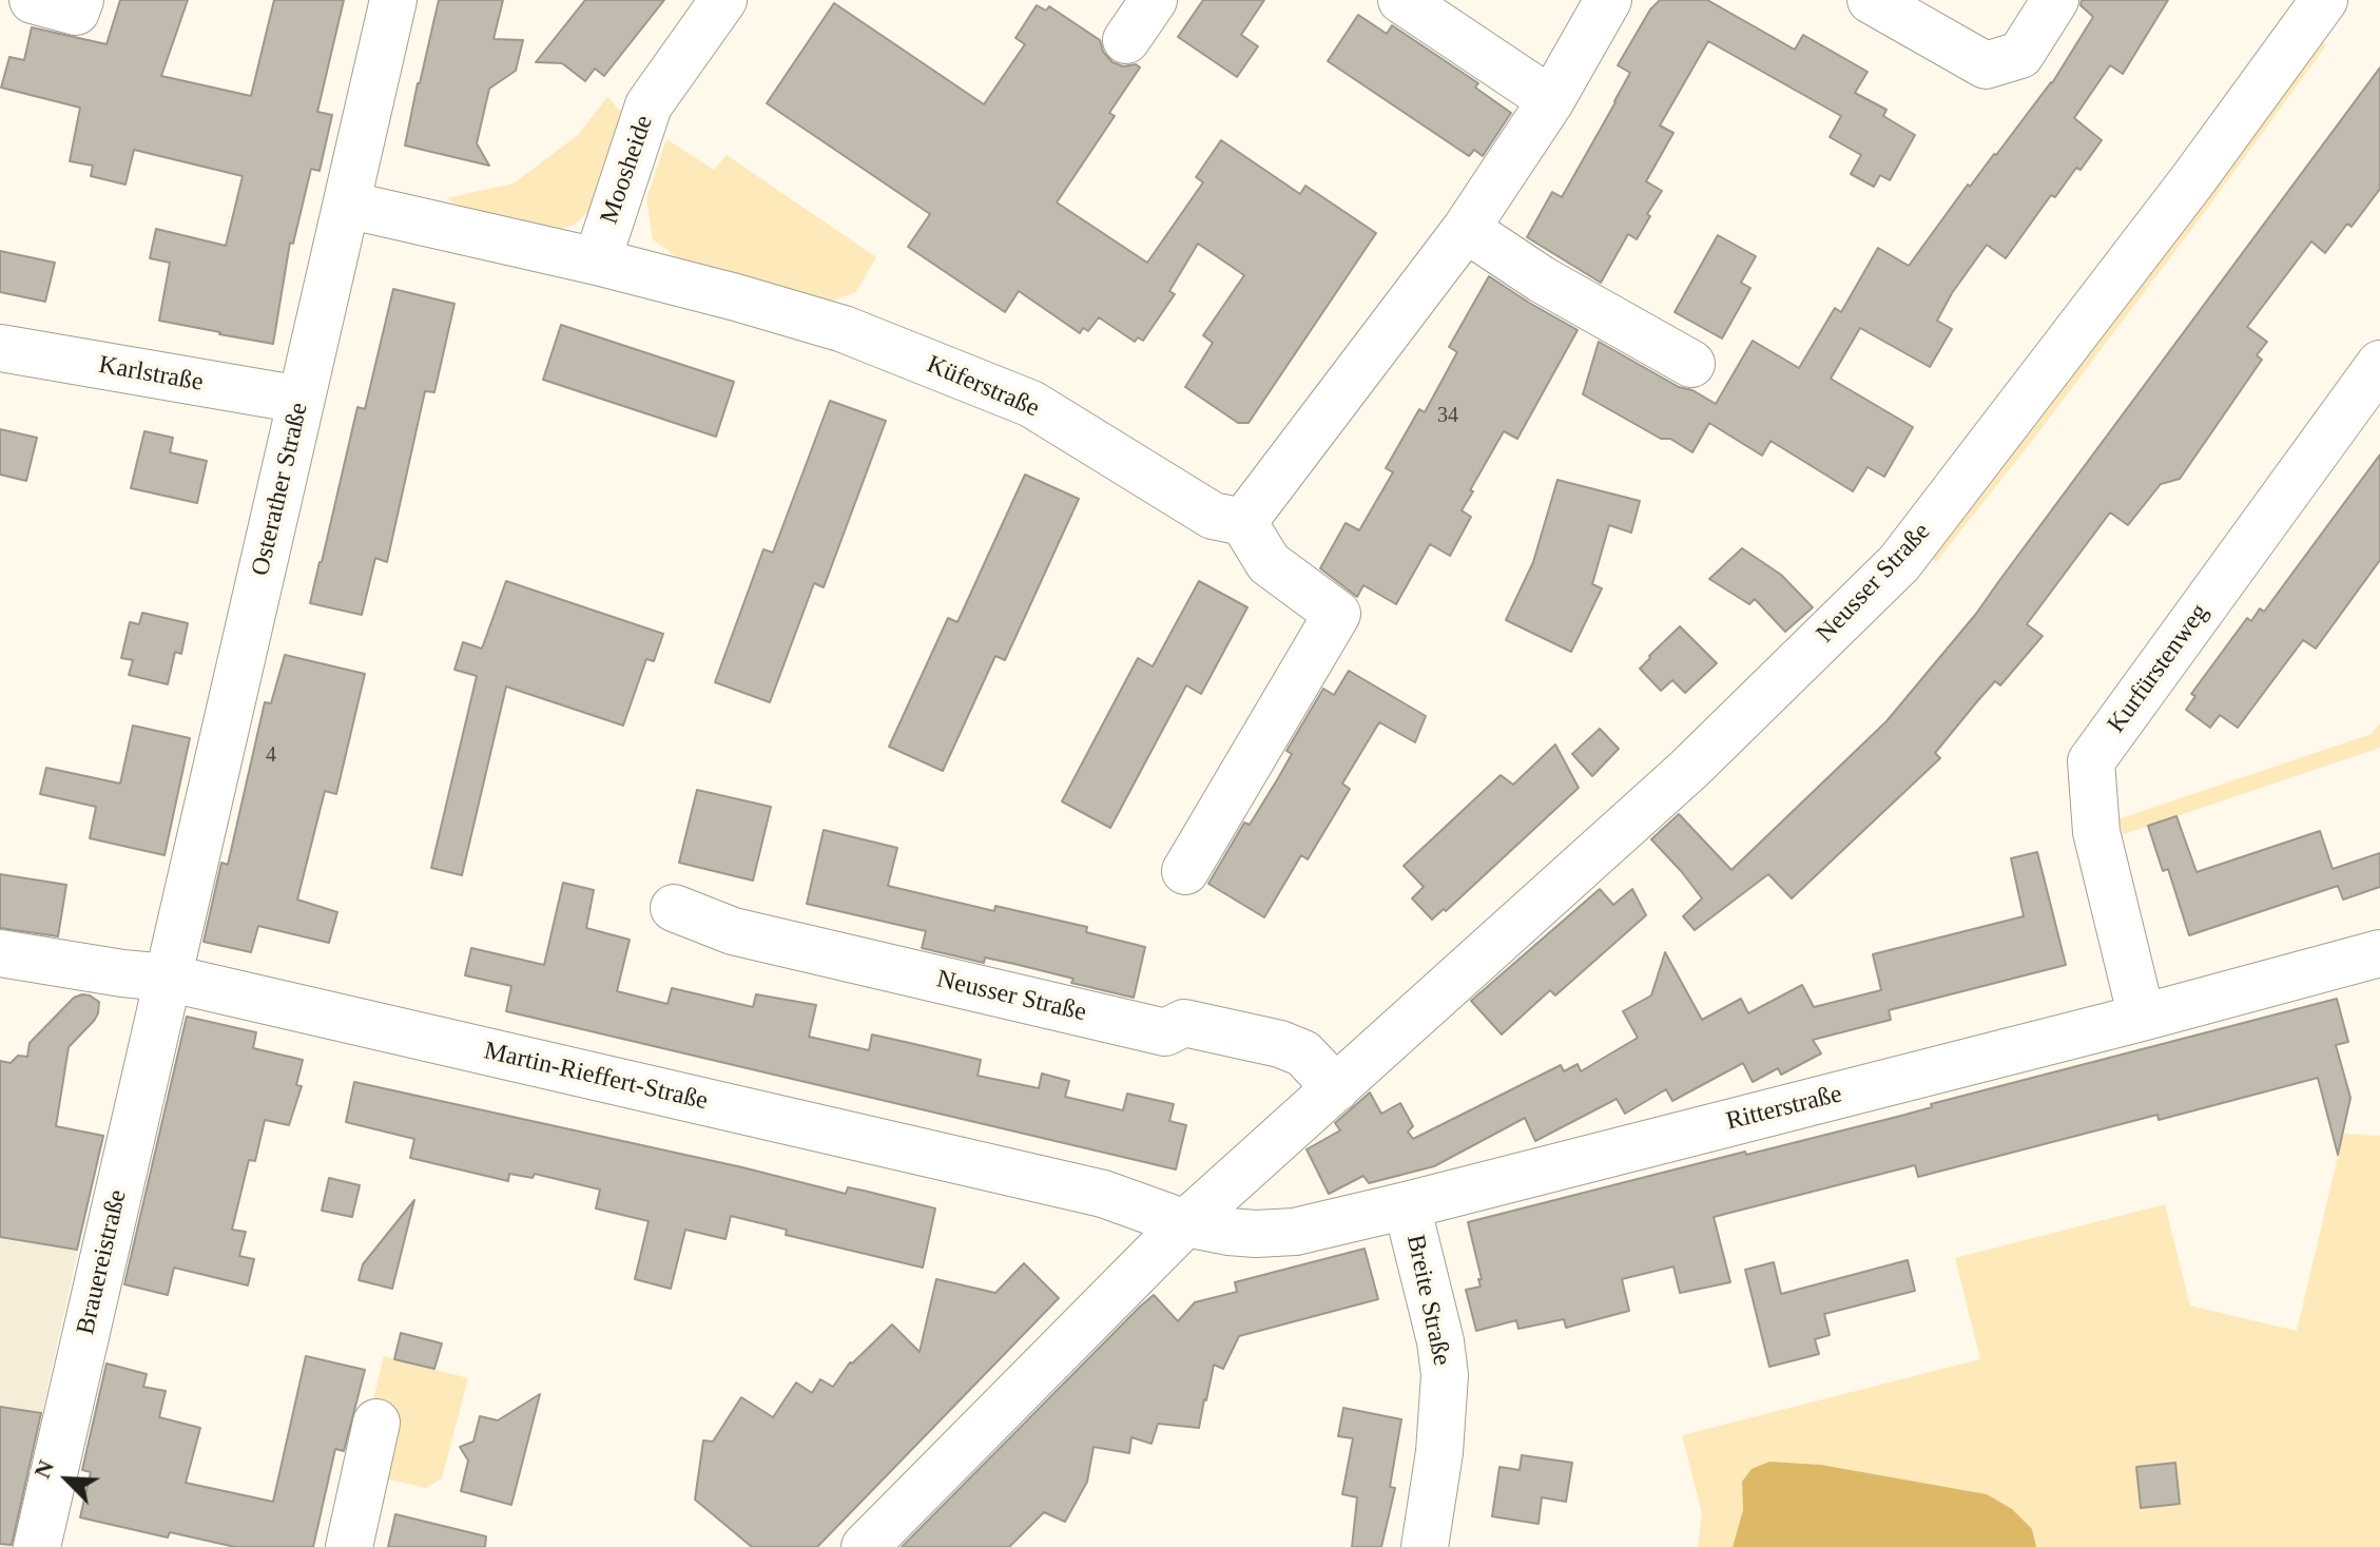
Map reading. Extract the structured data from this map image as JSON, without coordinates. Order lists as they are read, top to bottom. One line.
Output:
{"streets":{"street":["Moosheide","Karlstraße","Küferstraße","Osterather Straße","Neusser Straße","Kurfürstenweg","Martin-Rieffert-Straße","Ritterstraße","Brauereistraße","Breite Straße"]},"crossings":[["Moosheide","Küferstraße"],["Karlstraße","Osterather Straße"],["Küferstraße","Osterather Straße"],["Osterather Straße","Martin-Rieffert-Straße"],["Osterather Straße","Brauereistraße"],["Neusser Straße","Martin-Rieffert-Straße"],["Neusser Straße","Ritterstraße"],["Kurfürstenweg","Ritterstraße"],["Martin-Rieffert-Straße","Ritterstraße"],["Martin-Rieffert-Straße","Brauereistraße"],["Ritterstraße","Breite Straße"]],"house_numbers":["34","4"],"north":"top left"}
